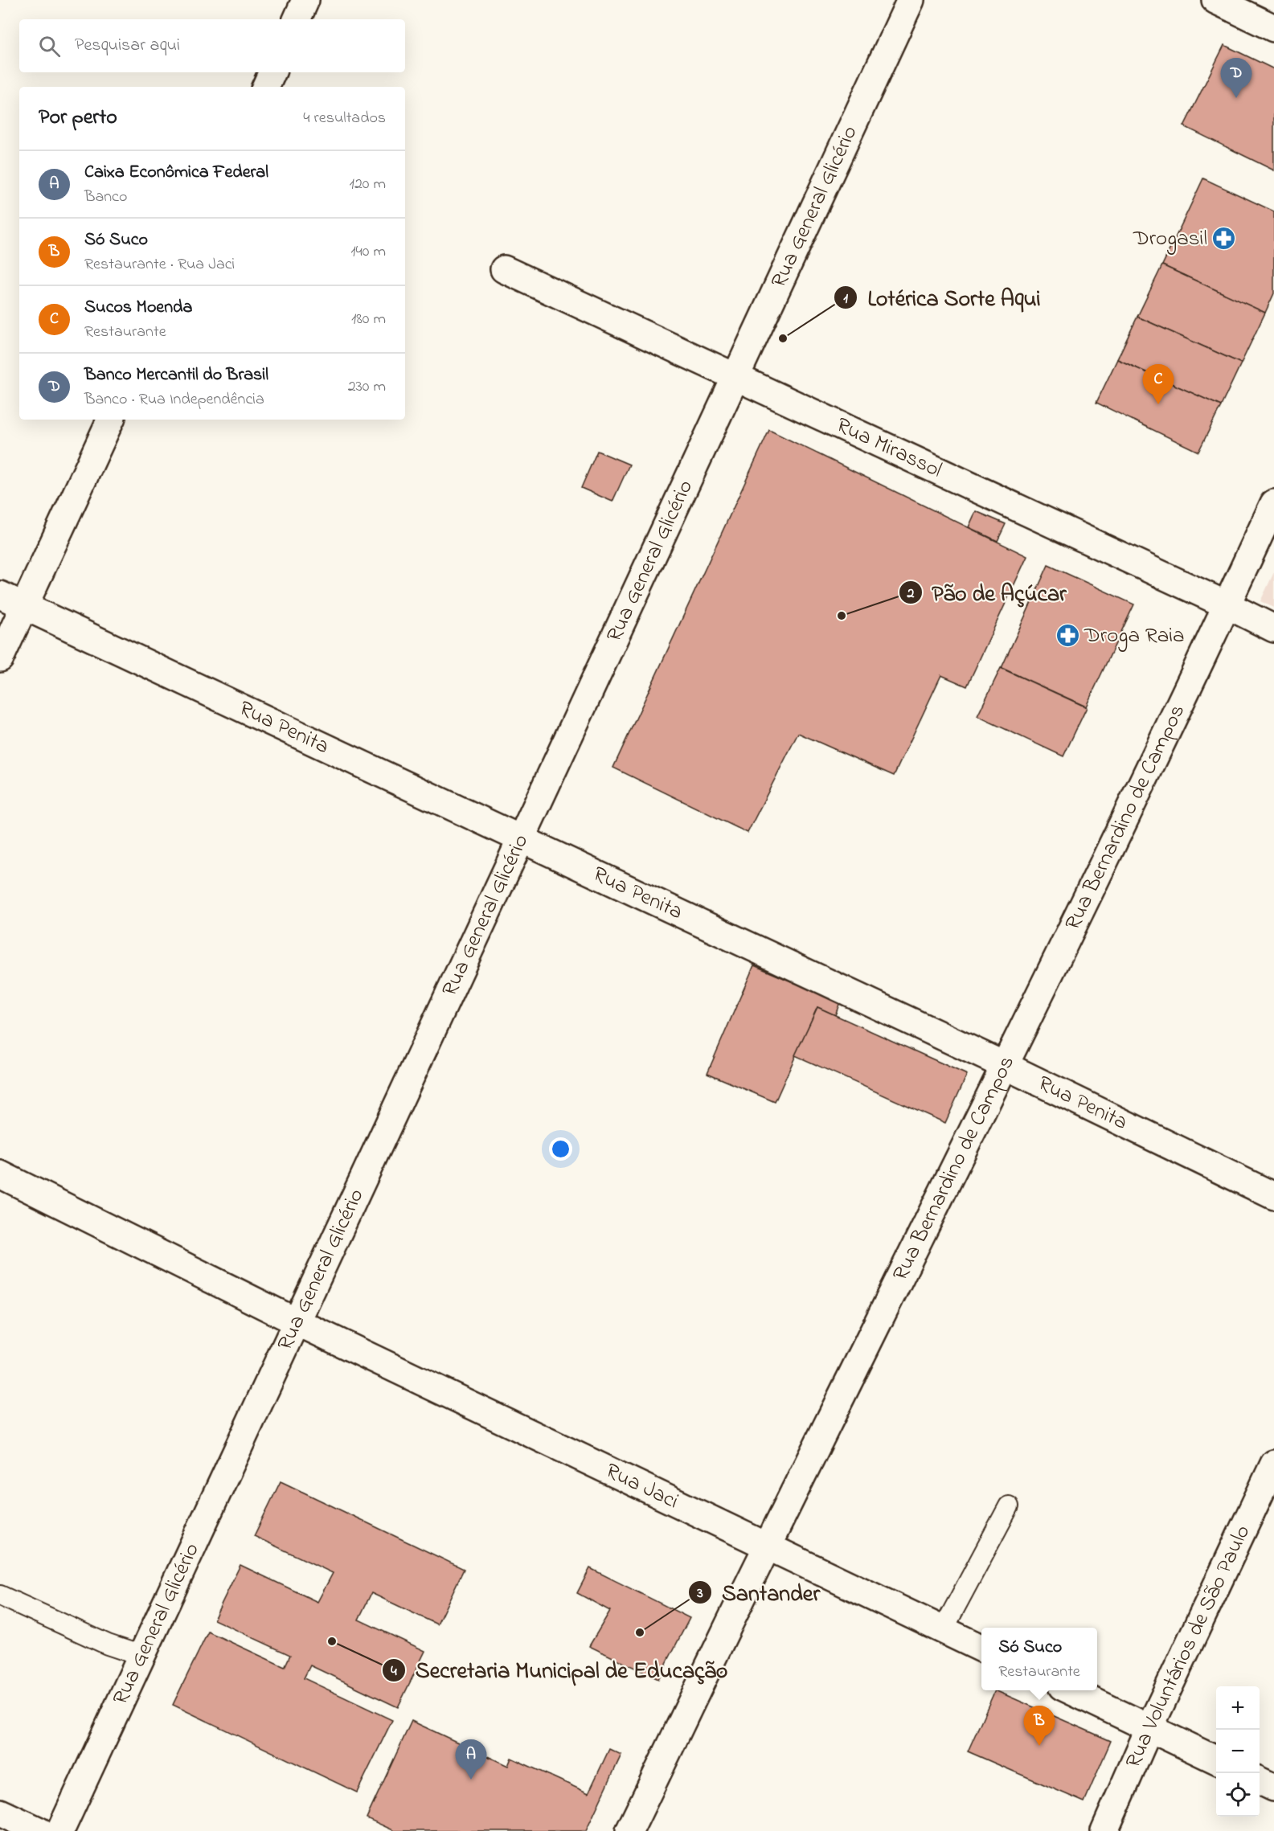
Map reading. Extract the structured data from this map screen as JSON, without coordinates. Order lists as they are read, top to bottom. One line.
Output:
{"streets":{"street":["Rua General Glicério","Rua Mirassol","Rua Penita","Rua Bernardino de Campos","Rua Jaci","Rua Voluntários de São Paulo"]},"crossings":[["Rua General Glicério","Rua Mirassol"],["Rua General Glicério","Rua Penita"],["Rua General Glicério","Rua Jaci"],["Rua Mirassol","Rua Bernardino de Campos"],["Rua Penita","Rua Bernardino de Campos"],["Rua Bernardino de Campos","Rua Jaci"]],"places":{"pharmacy":["Drogasil","Droga Raia"],"other":["Lotérica Sorte Aqui","Pão de Açúcar","Santander","Secretaria Municipal de Educação"]},"page":{"search":"Pesquisar aqui","pins":["D","C","B","A"],"heading":["Por perto","4 resultados"],"list":[{"mark":"A","name":"Caixa Econômica Federal","note":"Banco","value":"120 m"},{"mark":"B","name":"Só Suco","note":"Restaurante · Rua Jaci","value":"140 m"},{"mark":"C","name":"Sucos Moenda","note":"Restaurante","value":"180 m"},{"mark":"D","name":"Banco Mercantil do Brasil","note":"Banco · Rua Independência","value":"230 m"}],"popup":["Só Suco","Restaurante"],"map_buttons":["+","−"]}}
